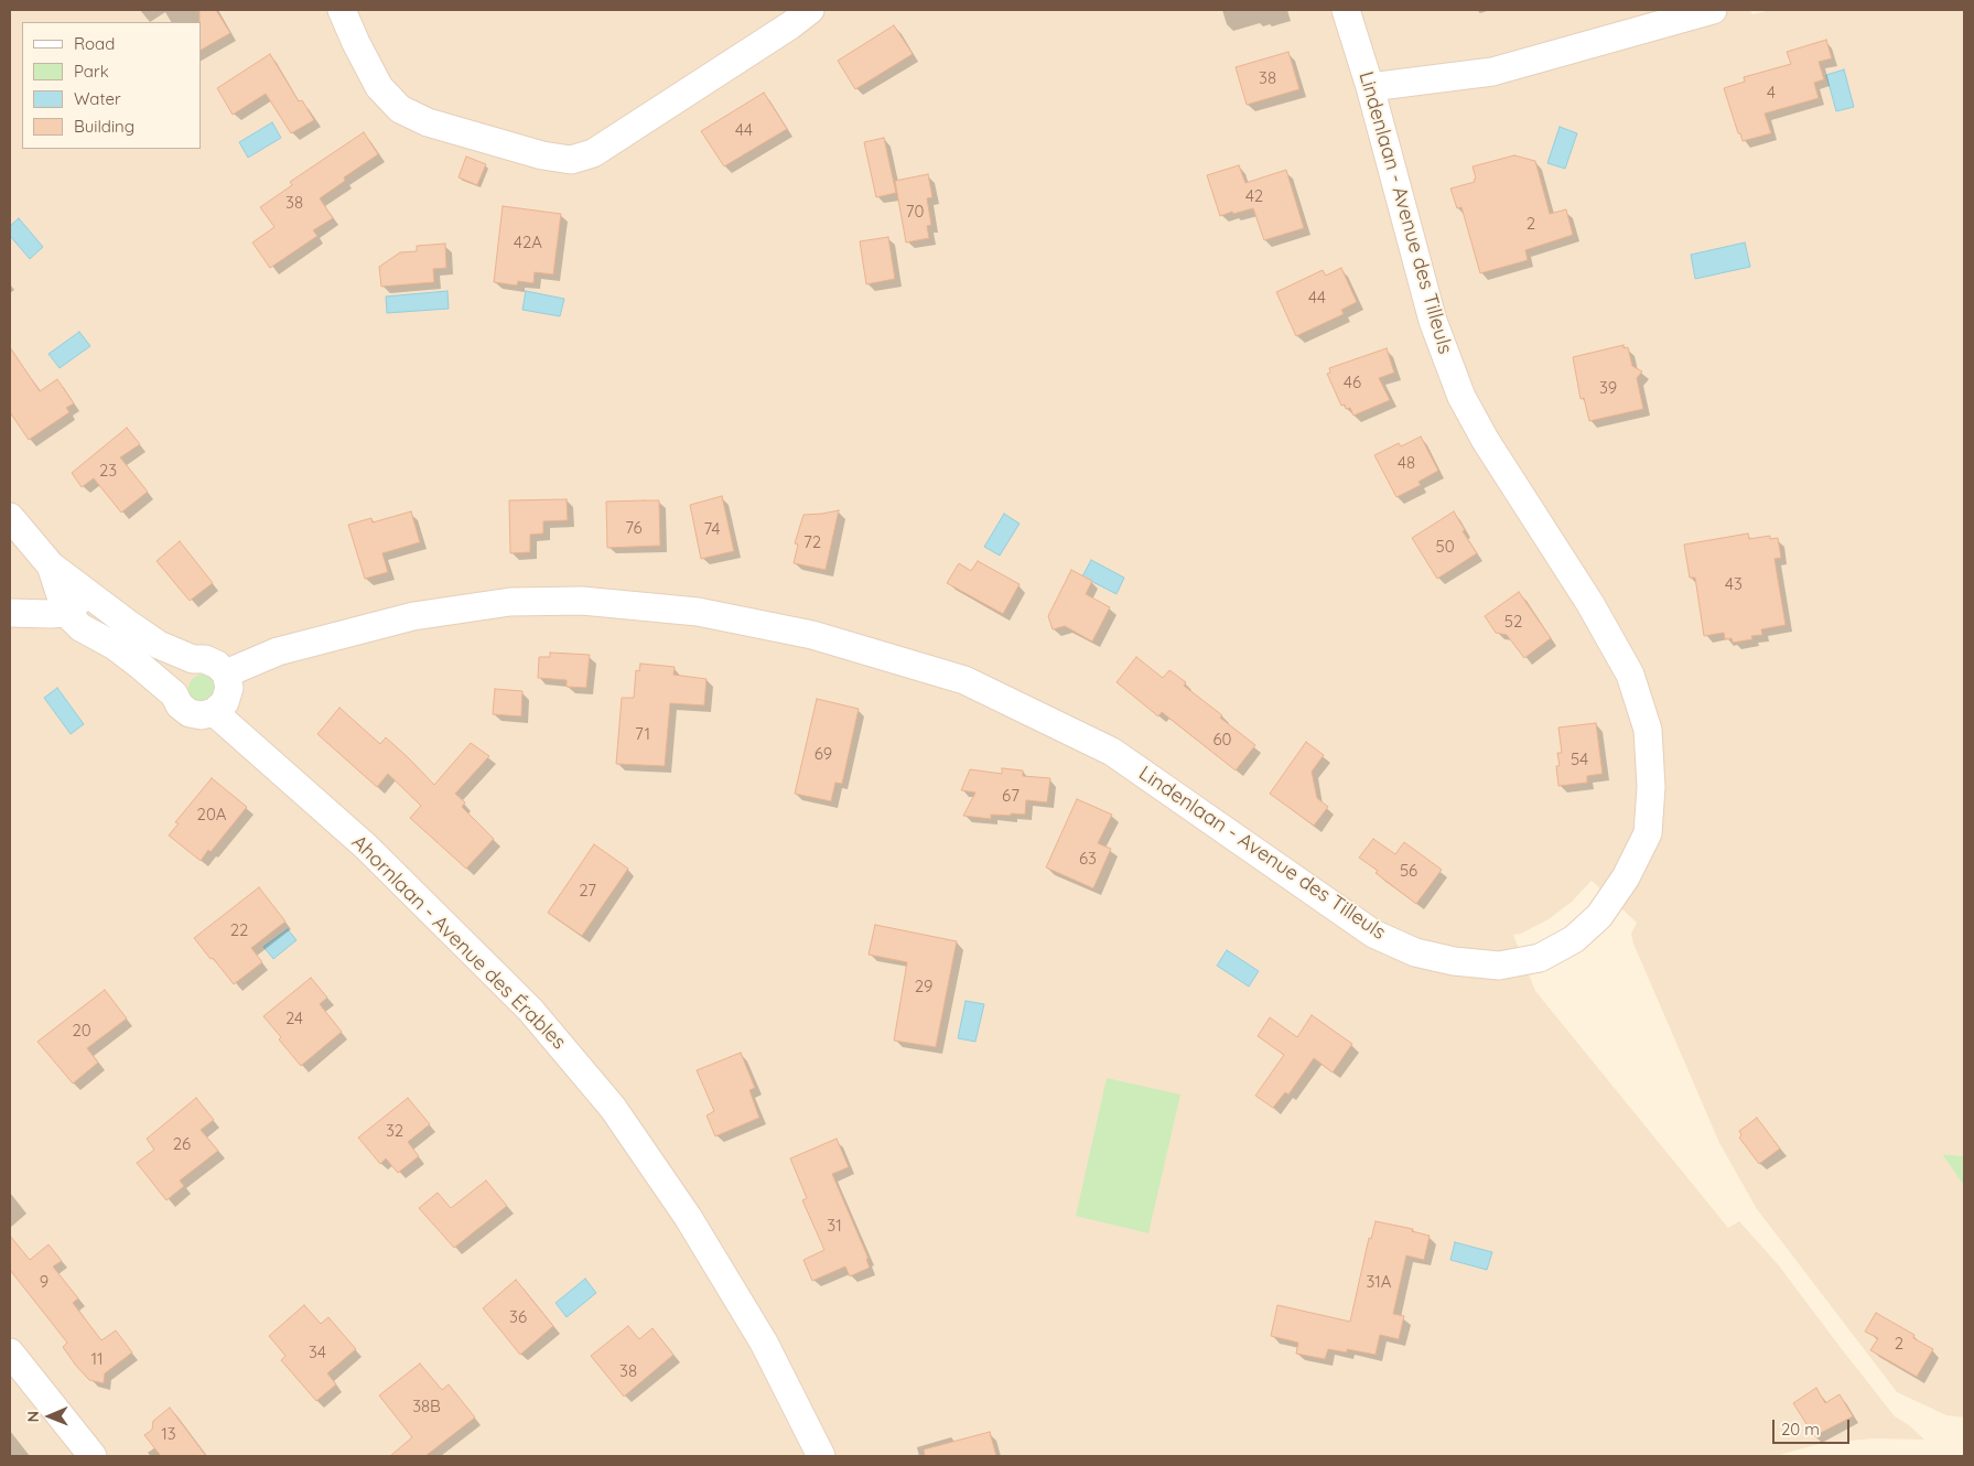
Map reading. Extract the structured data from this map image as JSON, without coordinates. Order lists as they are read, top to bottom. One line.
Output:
{"streets":{"street":["Lindenlaan - Avenue des Tilleuls","Ahornlaan - Avenue des Érables"]},"crossings":[["Lindenlaan - Avenue des Tilleuls","Ahornlaan - Avenue des Érables"]],"house_numbers":["38","4","44","42","38","70","2","42A","44","46","39","48","23","76","74","72","50","43","52","71","60","69","54","67","20A","63","56","27","22","29","24","20","32","26","31","9","31A","36","2","34","11","38","38B","13"],"legend":["Road","Park","Water","Building"],"scale_bar":"20 m","north":"left"}
